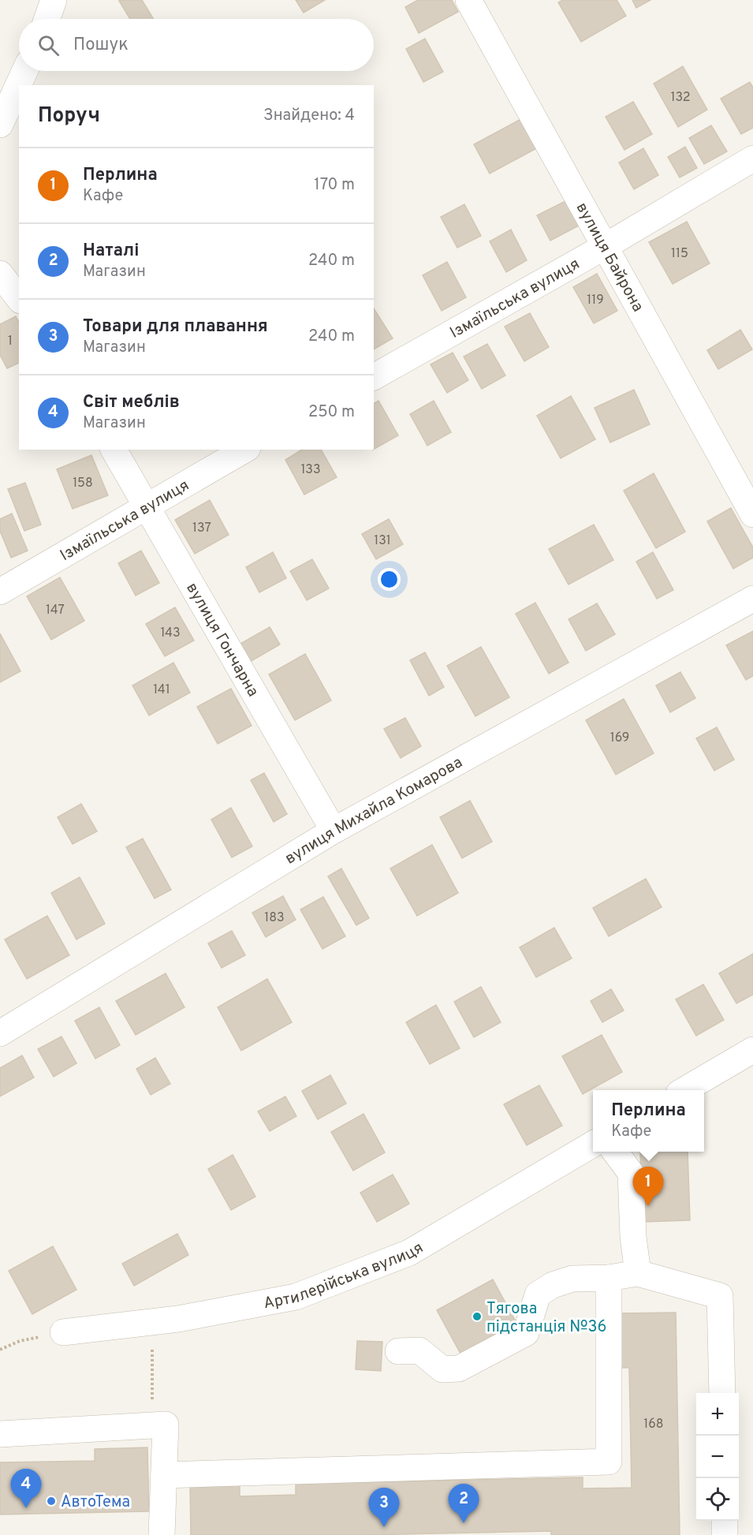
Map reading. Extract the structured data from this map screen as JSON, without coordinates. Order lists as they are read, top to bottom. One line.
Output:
{"streets":{"street":["вулиця Байрона","Ізмаїльська вулиця","вулиця Гончарна","вулиця Михайла Комарова","Артилерійська вулиця"]},"crossings":[["вулиця Байрона","Ізмаїльська вулиця"],["Ізмаїльська вулиця","вулиця Гончарна"],["вулиця Гончарна","вулиця Михайла Комарова"]],"places":["Тягова пiдстанцiя №36","АвтоТема"],"house_numbers":["132","115","119","1","133","158","137","131","147","143","141","169","183","168"],"page":{"search":"Пошук","heading":["Поруч","Знайдено: 4"],"list":[{"mark":"1","name":"Перлина","note":"Кафе","value":"170 m"},{"mark":"2","name":"Наталі","note":"Магазин","value":"240 m"},{"mark":"3","name":"Товари для плавання","note":"Магазин","value":"240 m"},{"mark":"4","name":"Світ меблів","note":"Магазин","value":"250 m"}],"popup":["Перлина","Кафе"],"pins":["1","4","2","3"],"map_buttons":["+","−"]}}
